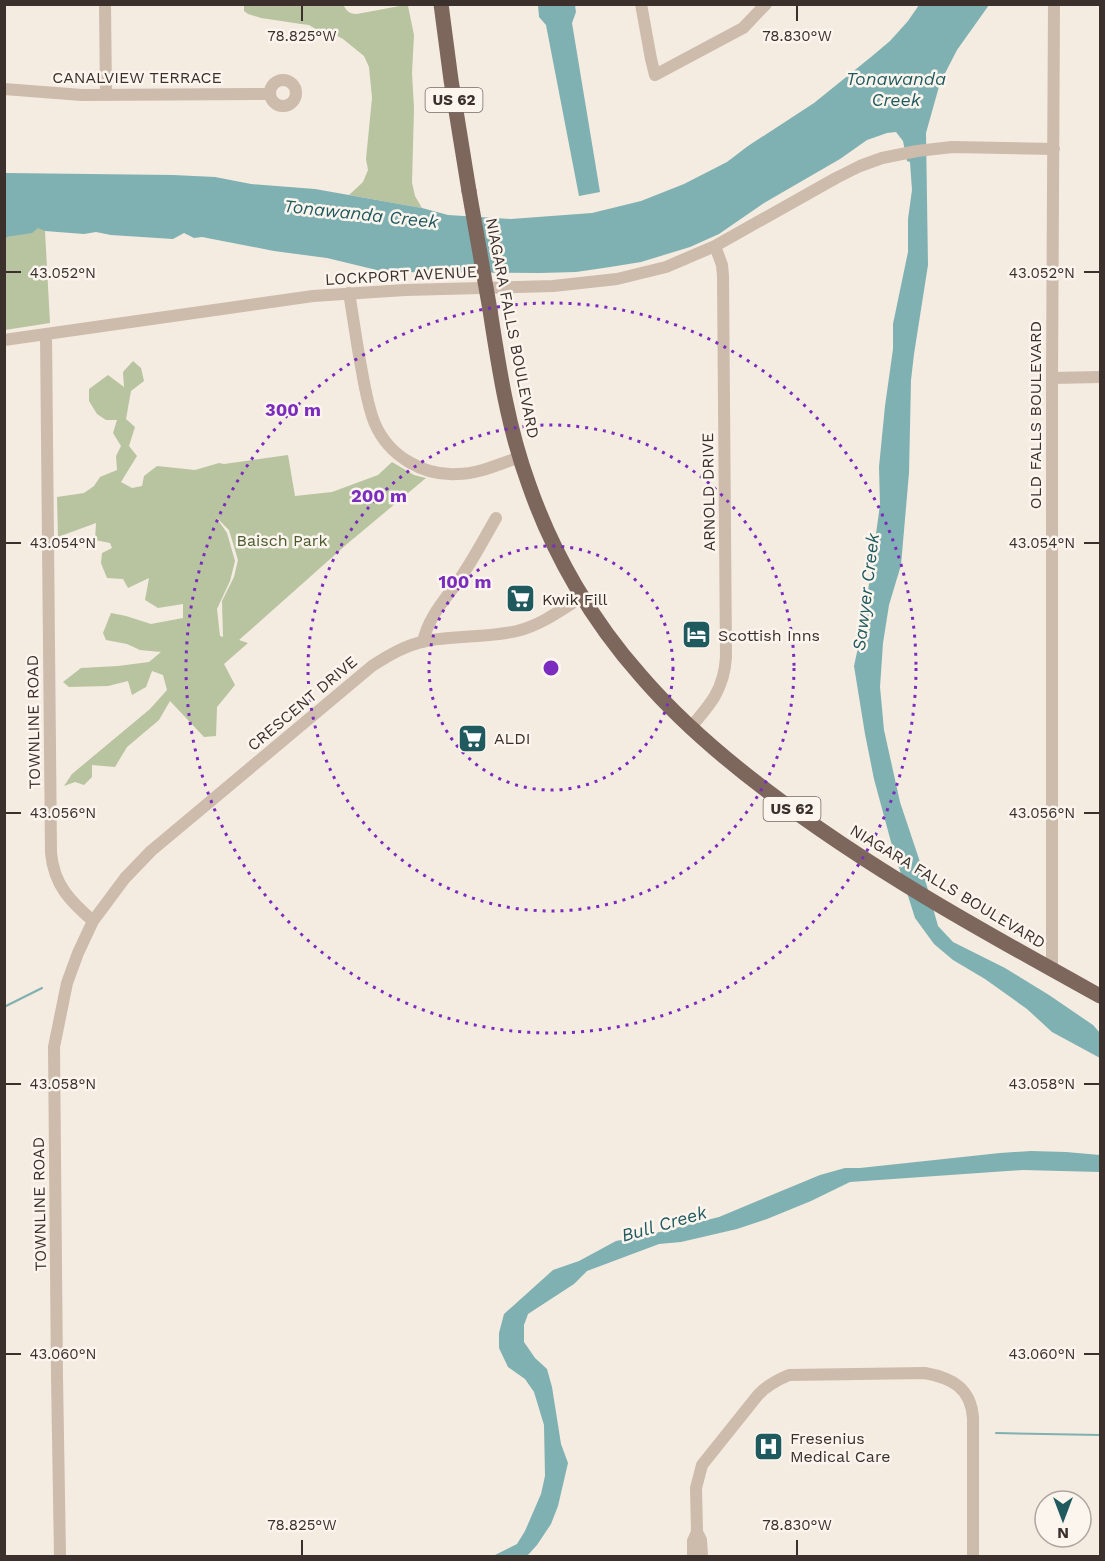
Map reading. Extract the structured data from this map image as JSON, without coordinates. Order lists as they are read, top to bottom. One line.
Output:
{"streets":{"main road":["US 62","NIAGARA FALLS BOULEVARD"],"street":["CANALVIEW TERRACE","LOCKPORT AVENUE","OLD FALLS BOULEVARD","ARNOLD DRIVE","CRESCENT DRIVE","TOWNLINE ROAD"]},"crossings":[["LOCKPORT AVENUE","OLD FALLS BOULEVARD"],["LOCKPORT AVENUE","ARNOLD DRIVE"],["LOCKPORT AVENUE","TOWNLINE ROAD"],["NIAGARA FALLS BOULEVARD","OLD FALLS BOULEVARD"],["NIAGARA FALLS BOULEVARD","ARNOLD DRIVE"],["NIAGARA FALLS BOULEVARD","CRESCENT DRIVE"],["CRESCENT DRIVE","TOWNLINE ROAD"]],"water":["Tonawanda Creek","Sawyer Creek","Bull Creek"],"parks":["Baisch Park"],"places":{"supermarket":["Kwik Fill","ALDI"],"hotel":["Scottish Inns"],"hospital":["Fresenius Medical Care"]},"north":"bottom","coordinates":["78.825°W","78.830°W","43.052°N","43.054°N","43.056°N","43.058°N","43.060°N"],"rings":["300 m","200 m","100 m"]}
